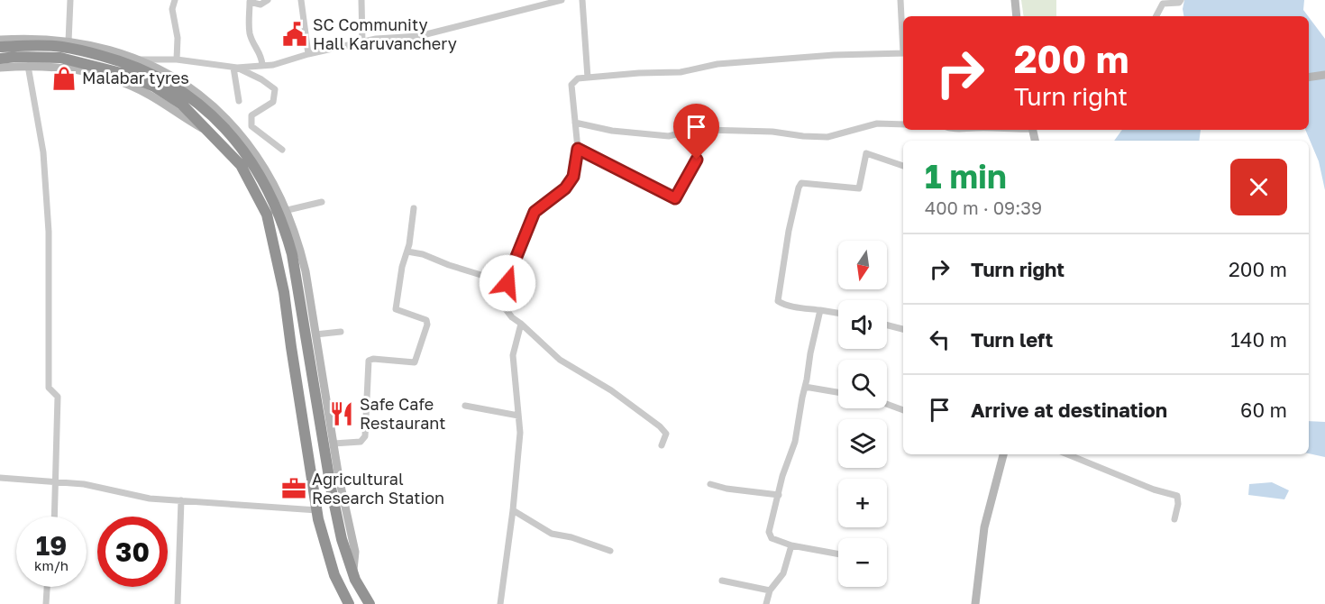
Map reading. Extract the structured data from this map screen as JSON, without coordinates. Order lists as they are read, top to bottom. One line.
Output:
{"places":{"public building":["SC Community Hall Karuvanchery"],"shop":["Malabar tyres"],"restaurant":["Safe Cafe Restaurant"],"office":["Agricultural Research Station"]},"north":"bottom","page":{"turn":["200 m","Turn right"],"heading":["1 min","400 m · 09:39"],"list":[{"name":"Turn right","value":"200 m"},{"name":"Turn left","value":"140 m"},{"name":"Arrive at destination","value":"60 m"}],"map_buttons":["+","−"],"speed":"19 km/h","limit":"30"}}
